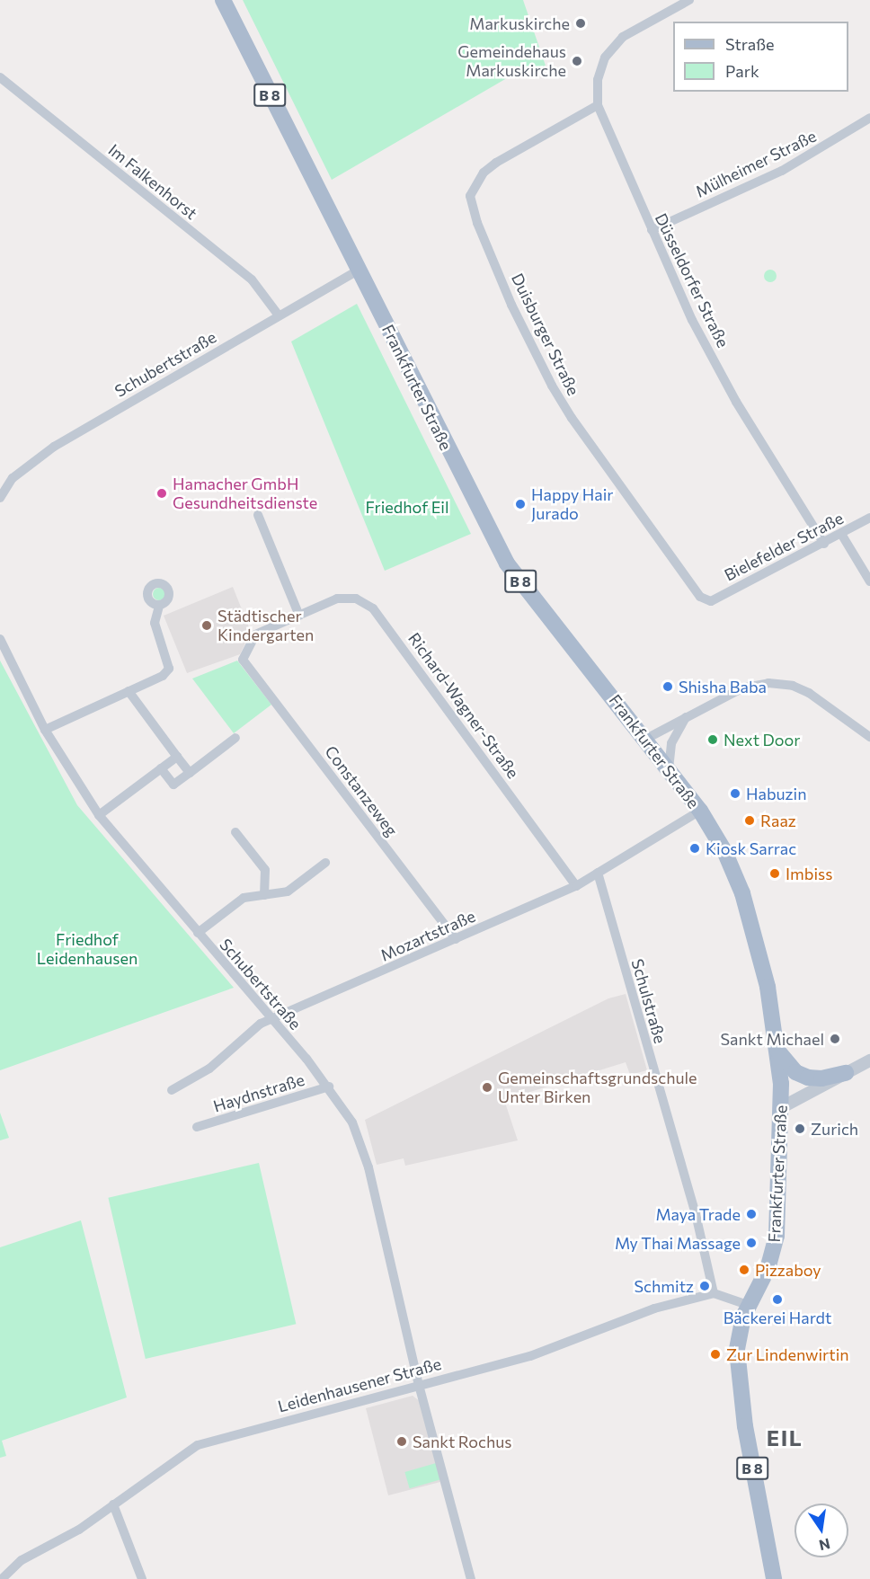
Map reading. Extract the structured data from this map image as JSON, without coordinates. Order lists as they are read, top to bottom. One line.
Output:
{"streets":{"main road":["B 8","Frankfurter Straße"],"street":["Mülheimer Straße","Im Falkenhorst","Düsseldorfer Straße","Duisburger Straße","Schubertstraße","Bielefelder Straße","Richard-Wagner-Straße","Constanzeweg","Mozartstraße","Schulstraße","Haydnstraße","Leidenhausener Straße"]},"crossings":[["Mülheimer Straße","Düsseldorfer Straße"],["Im Falkenhorst","Schubertstraße"],["Düsseldorfer Straße","Duisburger Straße"],["Düsseldorfer Straße","Bielefelder Straße"],["Duisburger Straße","Bielefelder Straße"],["Schubertstraße","Frankfurter Straße"],["Schubertstraße","Mozartstraße"],["Schubertstraße","Haydnstraße"],["Schubertstraße","Leidenhausener Straße"],["Frankfurter Straße","Mozartstraße"],["Richard-Wagner-Straße","Constanzeweg"],["Richard-Wagner-Straße","Mozartstraße"],["Constanzeweg","Mozartstraße"],["Mozartstraße","Schulstraße"],["Schulstraße","Leidenhausener Straße"]],"districts":["EIL"],"parks":["Friedhof Eil","Friedhof Leidenhausen"],"places":["Markuskirche","Gemeindehaus Markuskirche","Hamacher GmbH Gesundheitsdienste","Happy Hair Jurado","Städtischer Kindergarten","Shisha Baba","Next Door","Habuzin","Raaz","Kiosk Sarrac","Imbiss","Sankt Michael","Gemeinschaftsgrundschule Unter Birken","Zurich","Maya Trade","My Thai Massage","Pizzaboy","Schmitz","Bäckerei Hardt","Zur Lindenwirtin","Sankt Rochus"],"legend":["Straße","Park"],"north":"bottom"}
